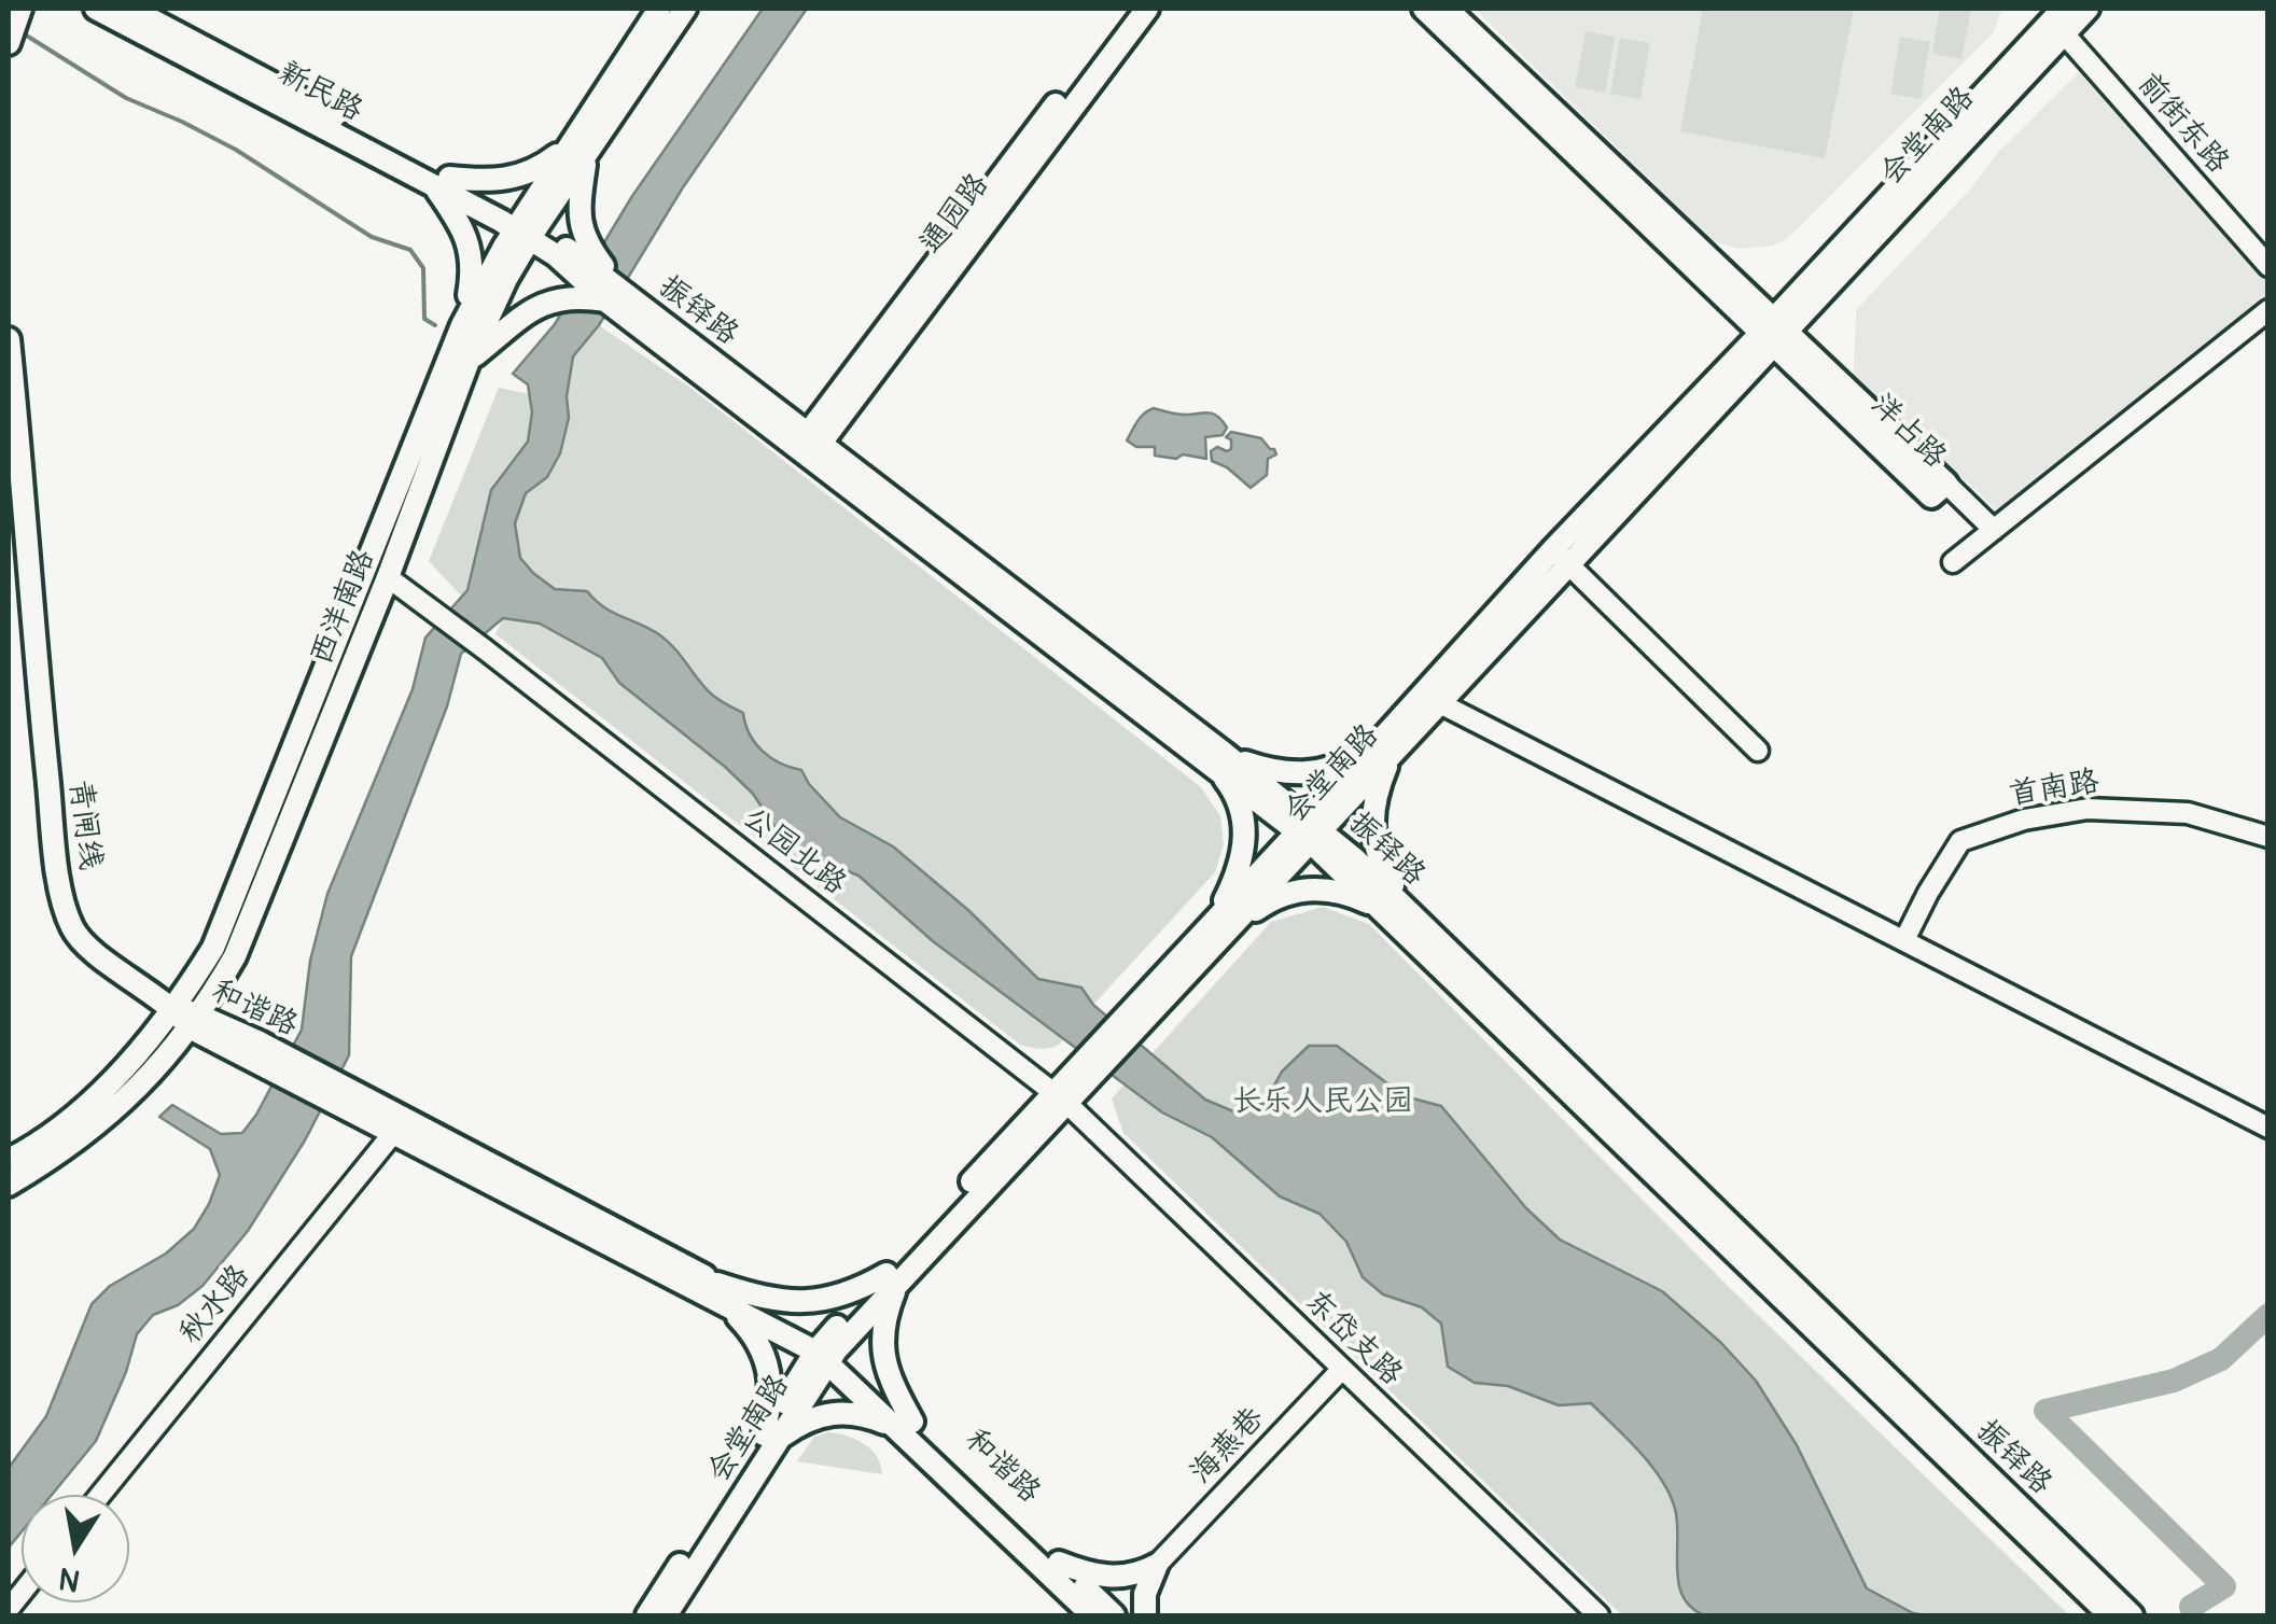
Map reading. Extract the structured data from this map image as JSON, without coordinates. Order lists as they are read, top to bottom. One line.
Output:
{"streets":{"main road":["新民路","会堂南路","通园路","振铎路","洋占路","西洋南路","青闸线","和谐路"],"street":["前街东路","首南路","公园北路","秋水路","东岱支路","海燕巷"]},"crossings":[["新民路","振铎路"],["新民路","西洋南路"],["前街东路","会堂南路"],["会堂南路","振铎路"],["会堂南路","洋占路"],["会堂南路","公园北路"],["会堂南路","和谐路"],["会堂南路","东岱支路"],["通园路","振铎路"],["振铎路","西洋南路"],["西洋南路","青闸线"],["西洋南路","公园北路"],["西洋南路","和谐路"],["青闸线","和谐路"],["公园北路","东岱支路"],["和谐路","秋水路"],["东岱支路","海燕巷"]],"parks":["长乐人民公园"],"north":"bottom"}
